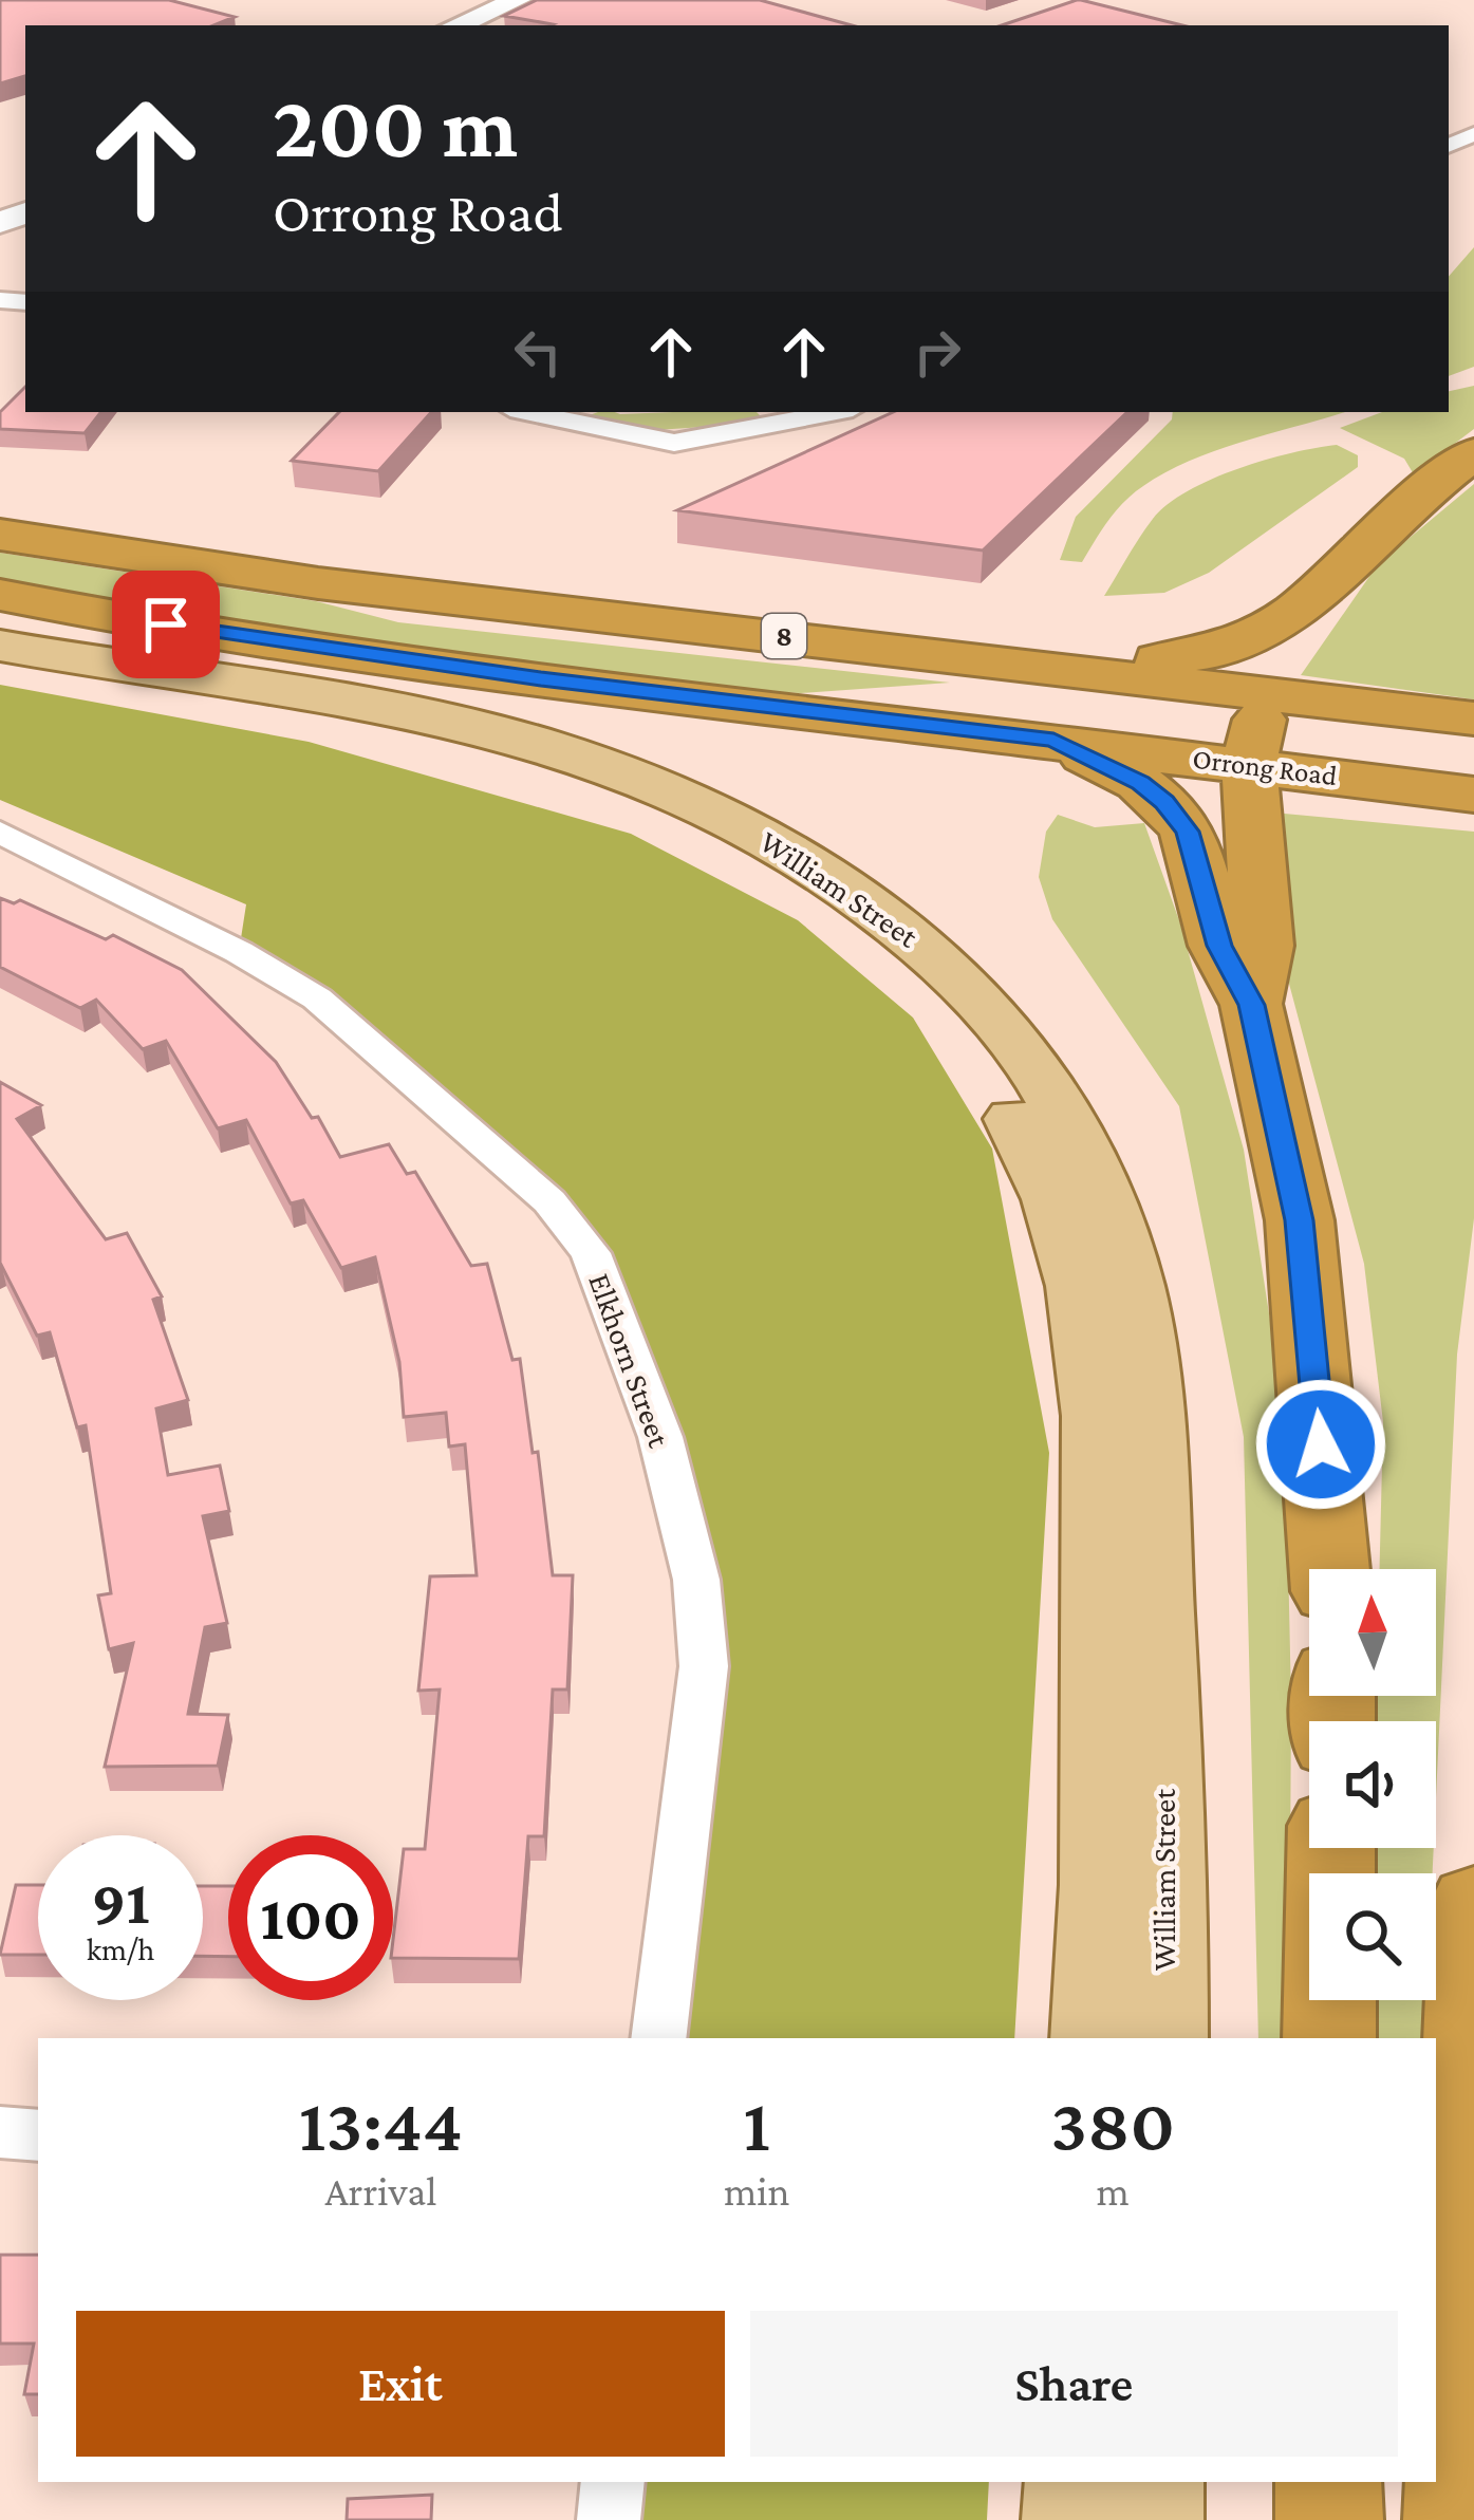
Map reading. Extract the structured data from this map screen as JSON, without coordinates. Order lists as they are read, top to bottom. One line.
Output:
{"streets":{"highway":["8","Orrong Road"],"main road":["William Street"],"street":["Elkhorn Street"]},"north":"top","page":{"turn":["200 m","Orrong Road"],"speed":"91 km/h","limit":"100","eta":["13:44","Arrival","1","min","380","m"],"buttons":["Exit","Share"]}}
